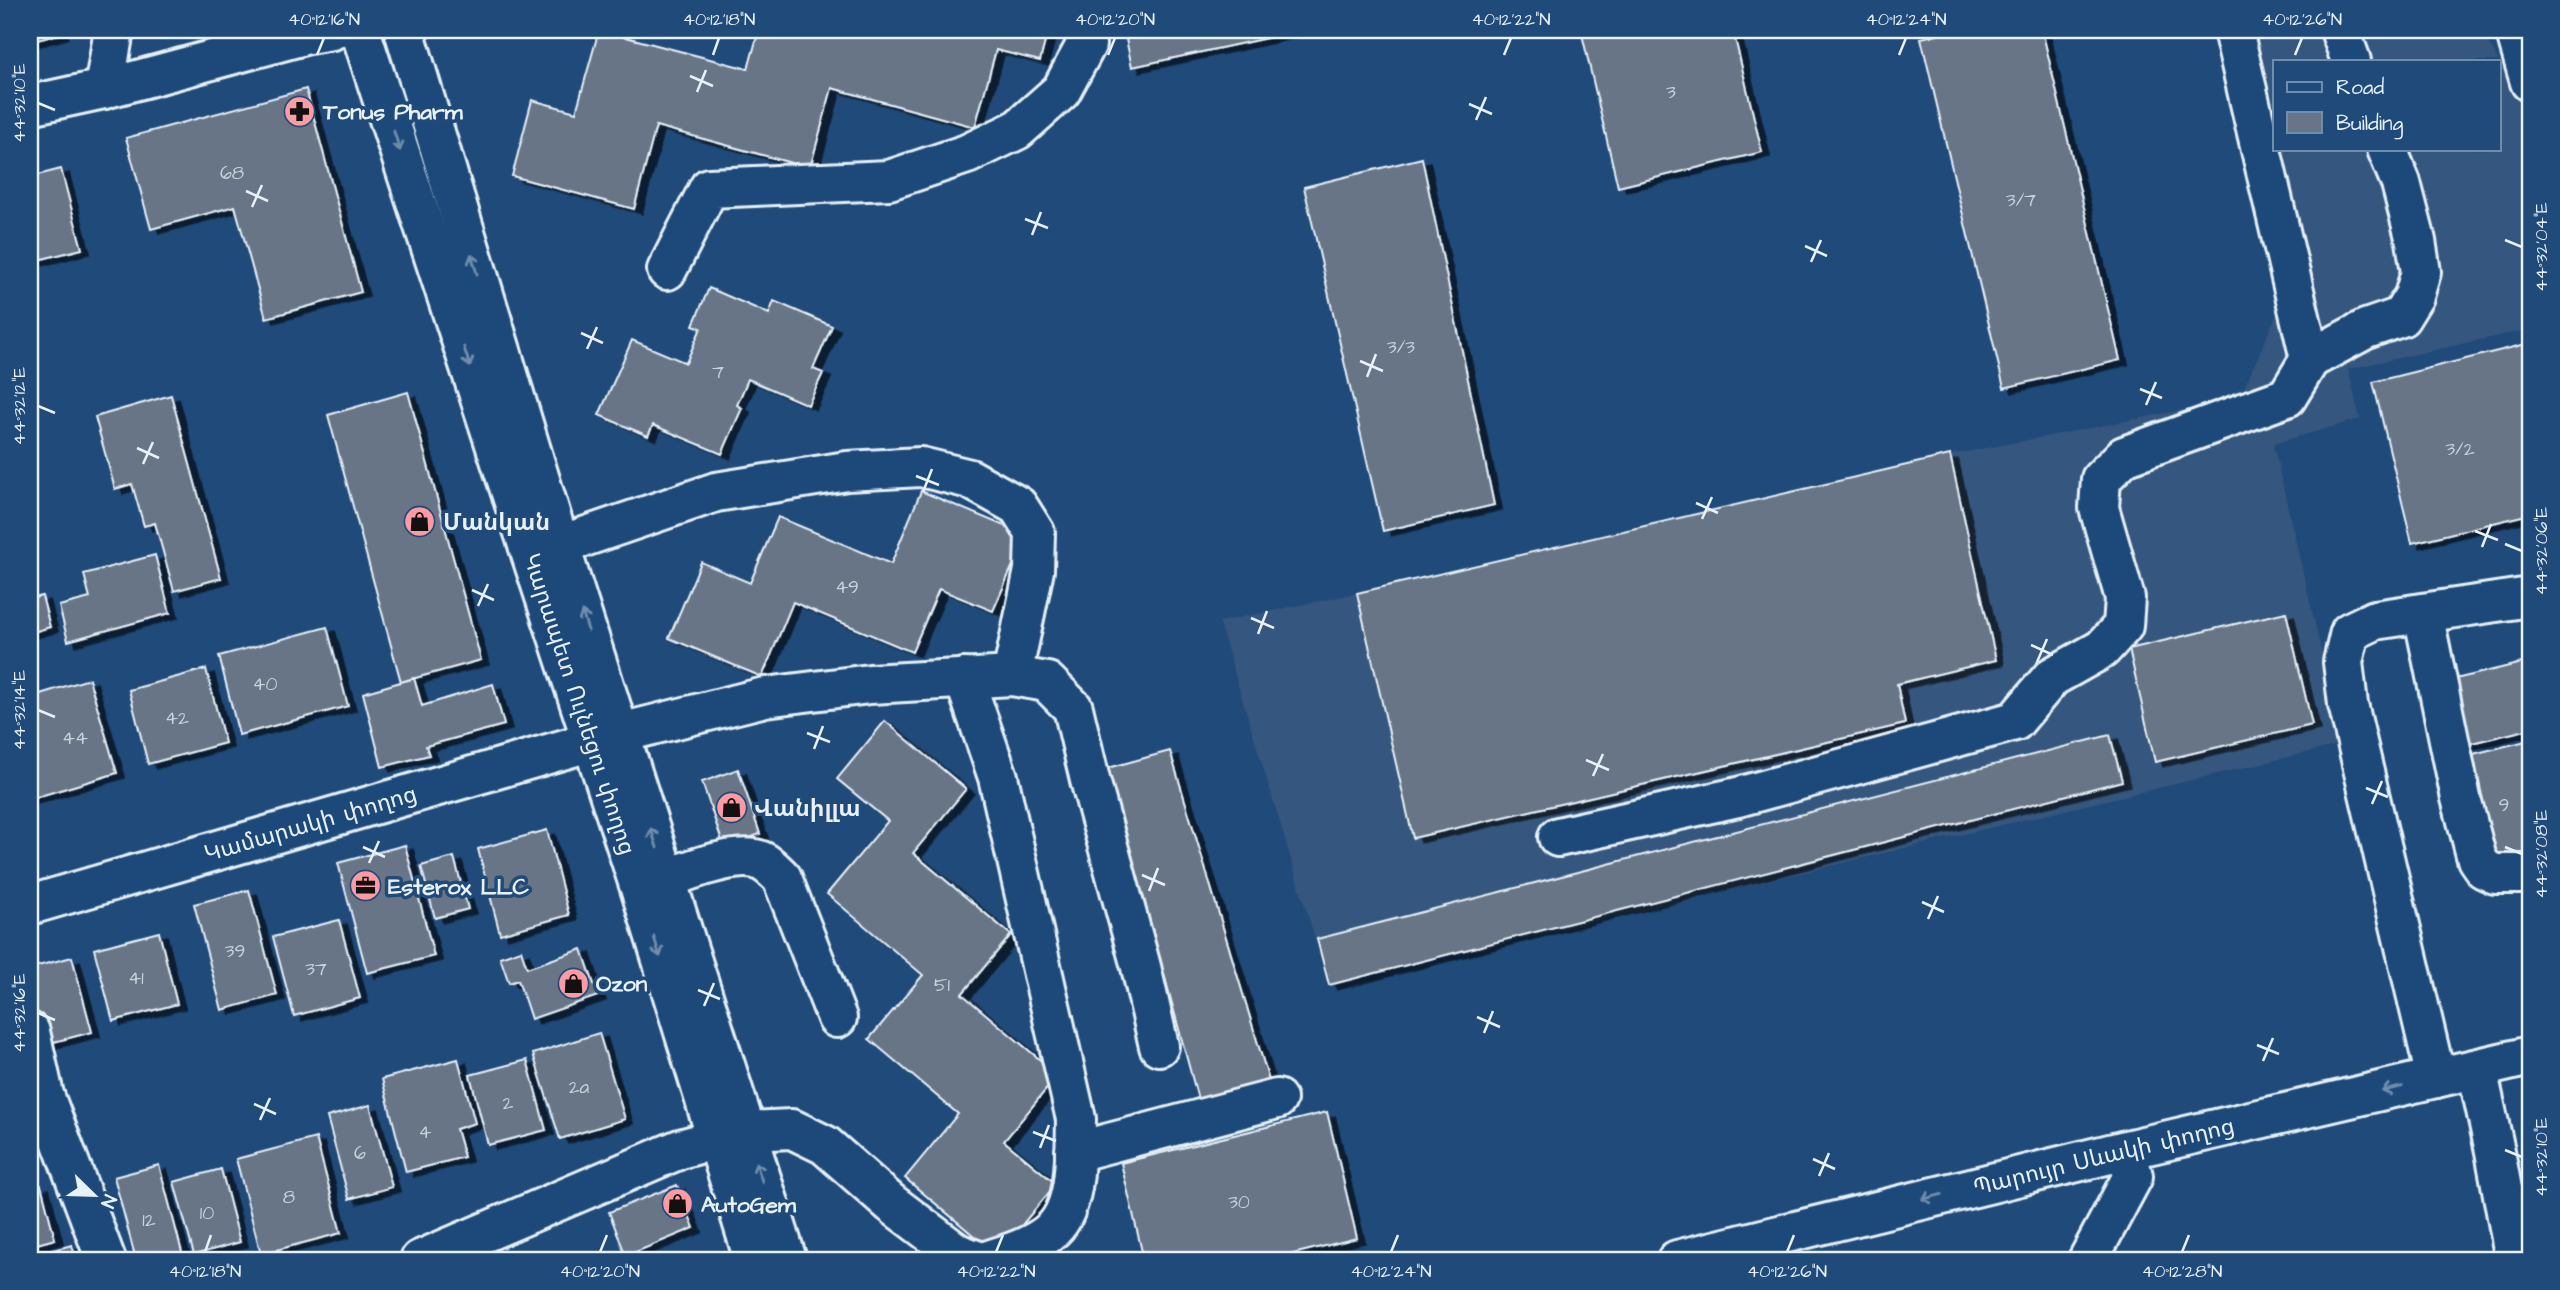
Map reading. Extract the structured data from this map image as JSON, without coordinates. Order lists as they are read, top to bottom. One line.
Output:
{"streets":{"street":["Կարապետ Ուլնեցու փողոց","Կամարակի փողոց","Պարույր Սևակի փողոց"]},"crossings":[["Կարապետ Ուլնեցու փողոց","Կամարակի փողոց"]],"places":{"pharmacy":["Tonus Pharm"],"shop":["Մանկան","Վանիլլա","Ozon","AutoGem"],"office":["Esterox LLC"]},"house_numbers":["3","68","3/7","3/3","7","3/2","49","40","42","44","9","39","37","41","51","2a","2","4","6","8","30","10","12"],"legend":["Road","Building"],"north":"bottom right","coordinates":["40°12'16\"N","40°12'18\"N","40°12'20\"N","40°12'22\"N","40°12'24\"N","40°12'26\"N","44°32'10\"E","44°32'04\"E","44°32'12\"E","44°32'06\"E","44°32'14\"E","44°32'08\"E","44°32'16\"E","40°12'28\"N"]}
